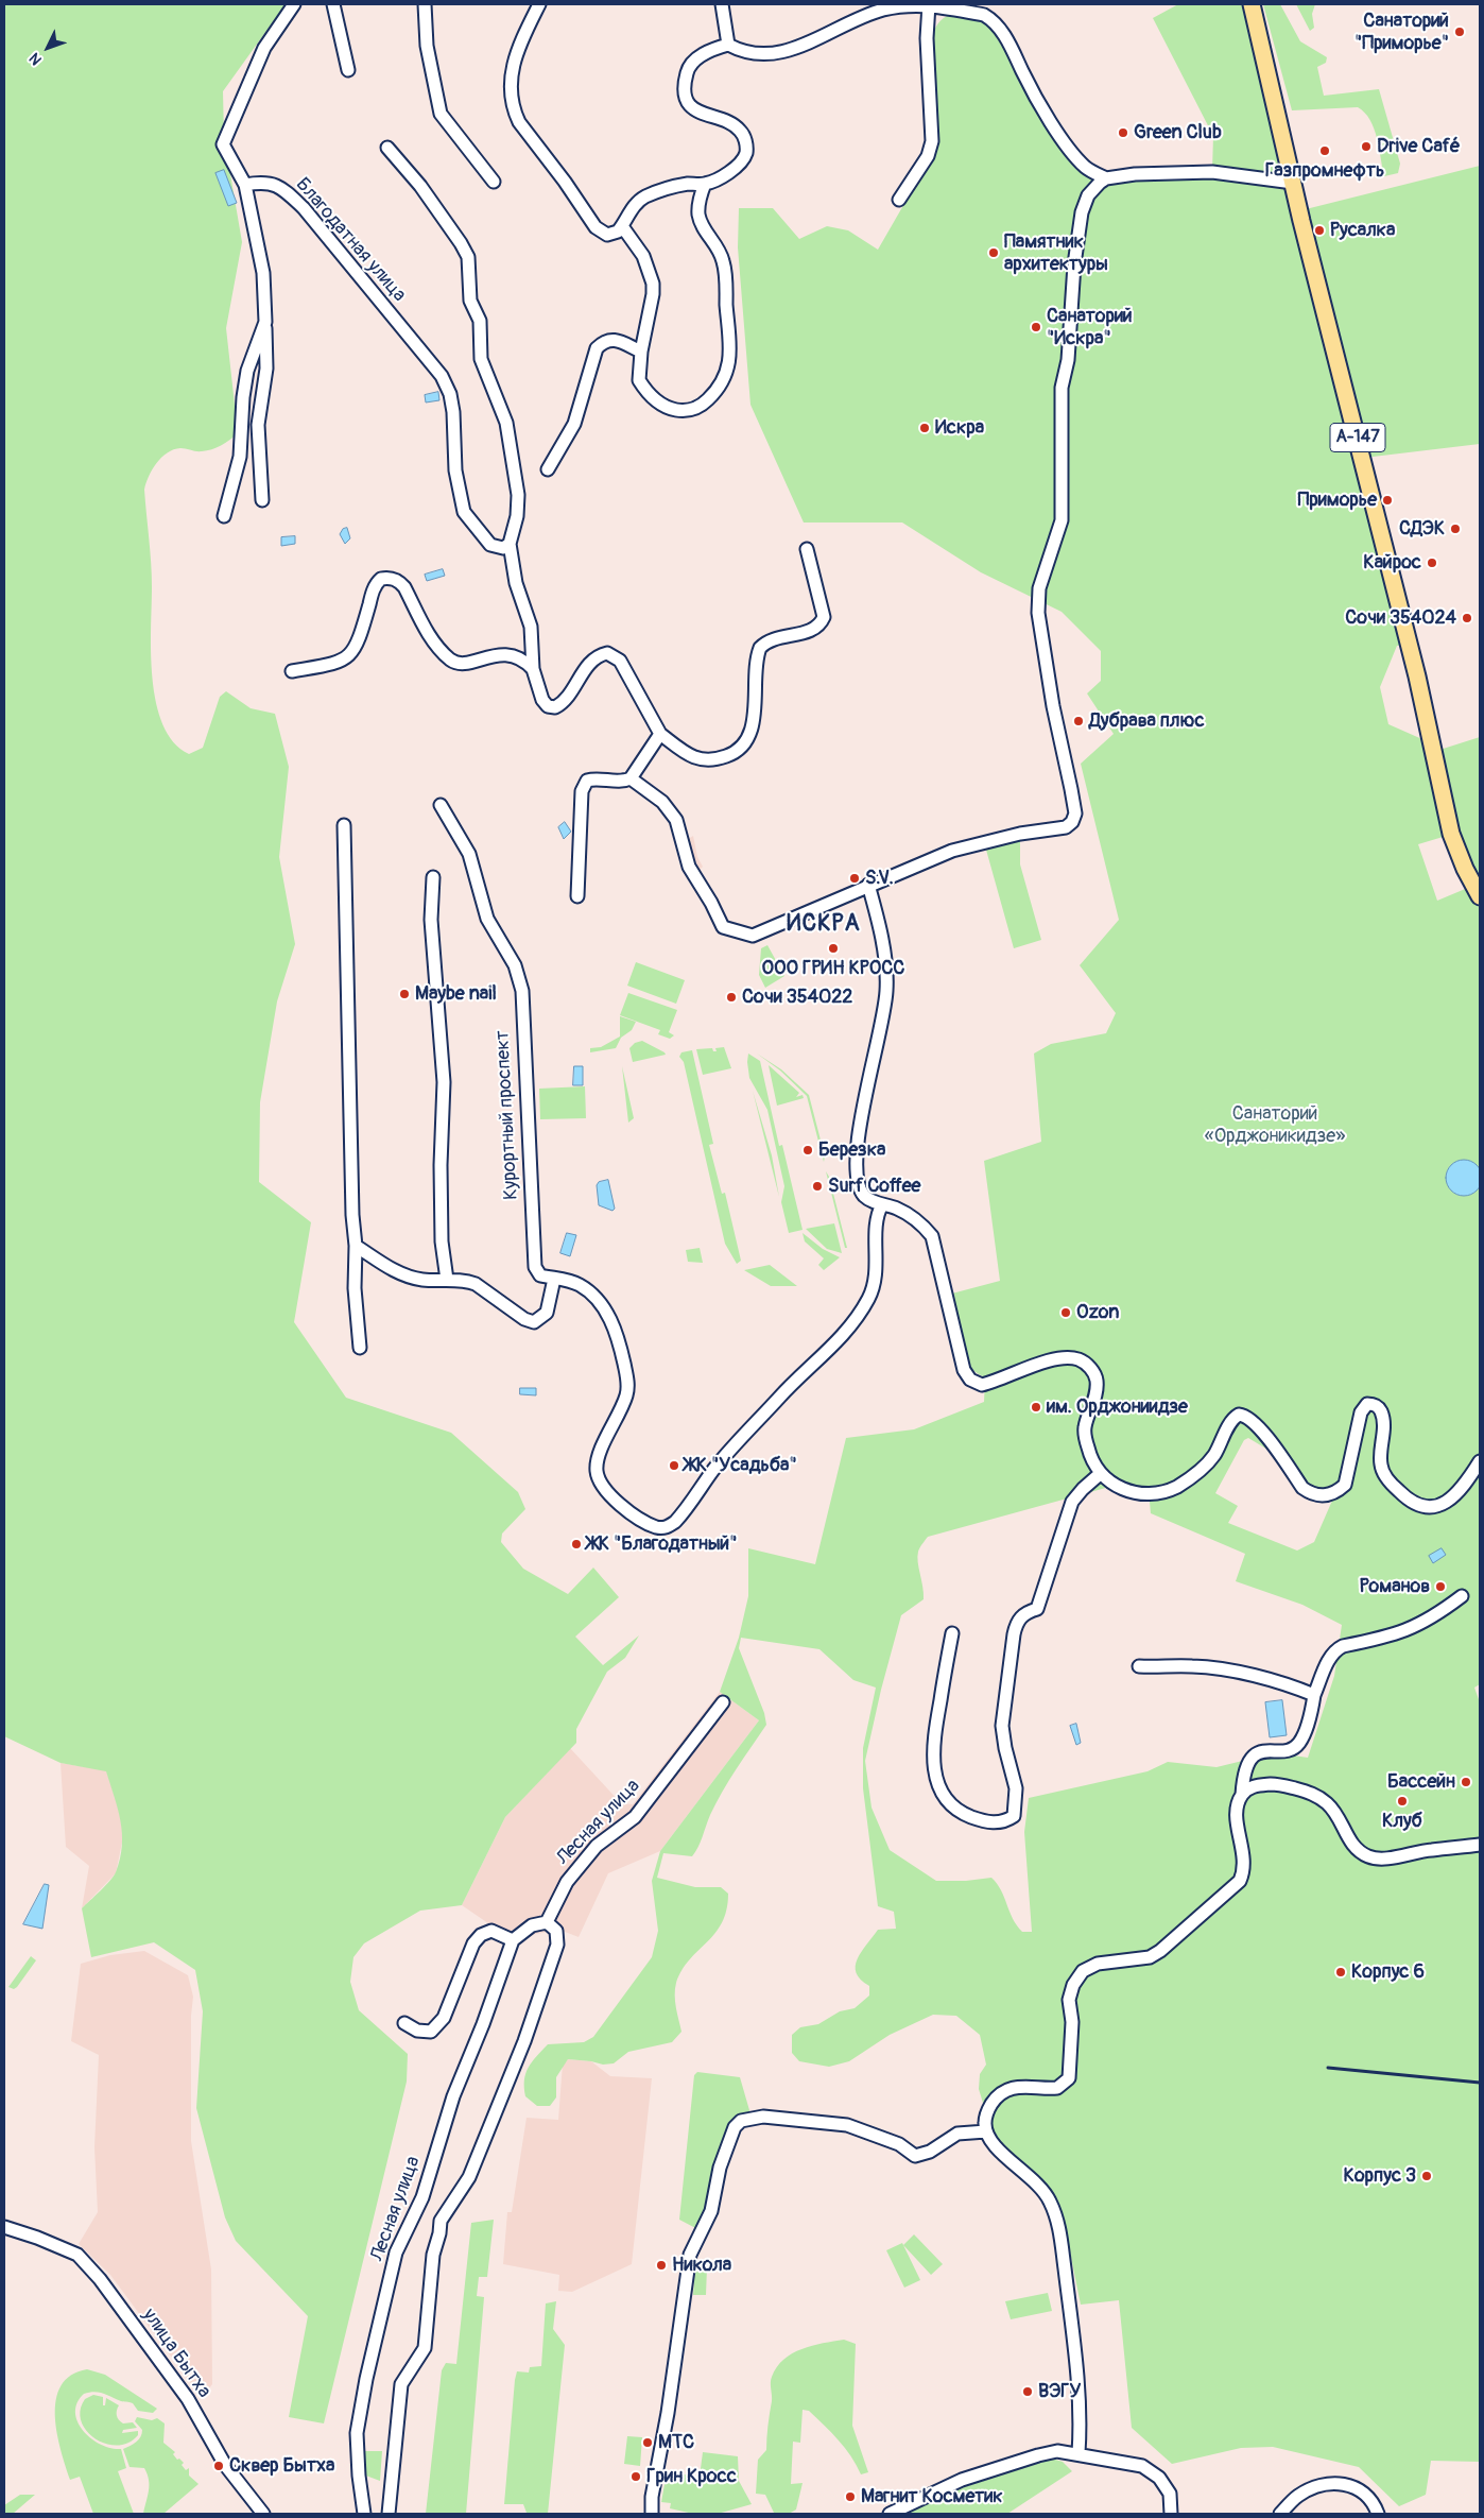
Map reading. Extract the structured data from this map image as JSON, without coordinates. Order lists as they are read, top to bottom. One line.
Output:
{"streets":{"main road":["А-147"],"street":["Благодатная улица","Курортный проспект","Лесная улица","улица Бытха"]},"districts":["ИСКРА"],"parks":["Санаторий «Орджоникидзе»"],"places":["Санаторий \"Приморье\"","Green Club","Drive Café","Газпромнефть","Русалка","Памятник архитектуры","Санаторий \"Искра\"","Искра","Приморье","СДЭК","Кайрос","Сочи 354024","Дубрава плюс","S.V.","ООО ГРИН КРОСС","Maybe nail","Сочи 354022","Березка","Surf Coffee","Ozon","им. Орджониидзе","ЖК \"Усадьба\"","ЖК \"Благодатный\"","Романов","Бассейн","Клуб","Корпус 6","Корпус 3","Никола","ВЭГУ","МТС","Сквер Бытха","Грин Кросс","Магнит Косметик"],"north":"bottom left"}
